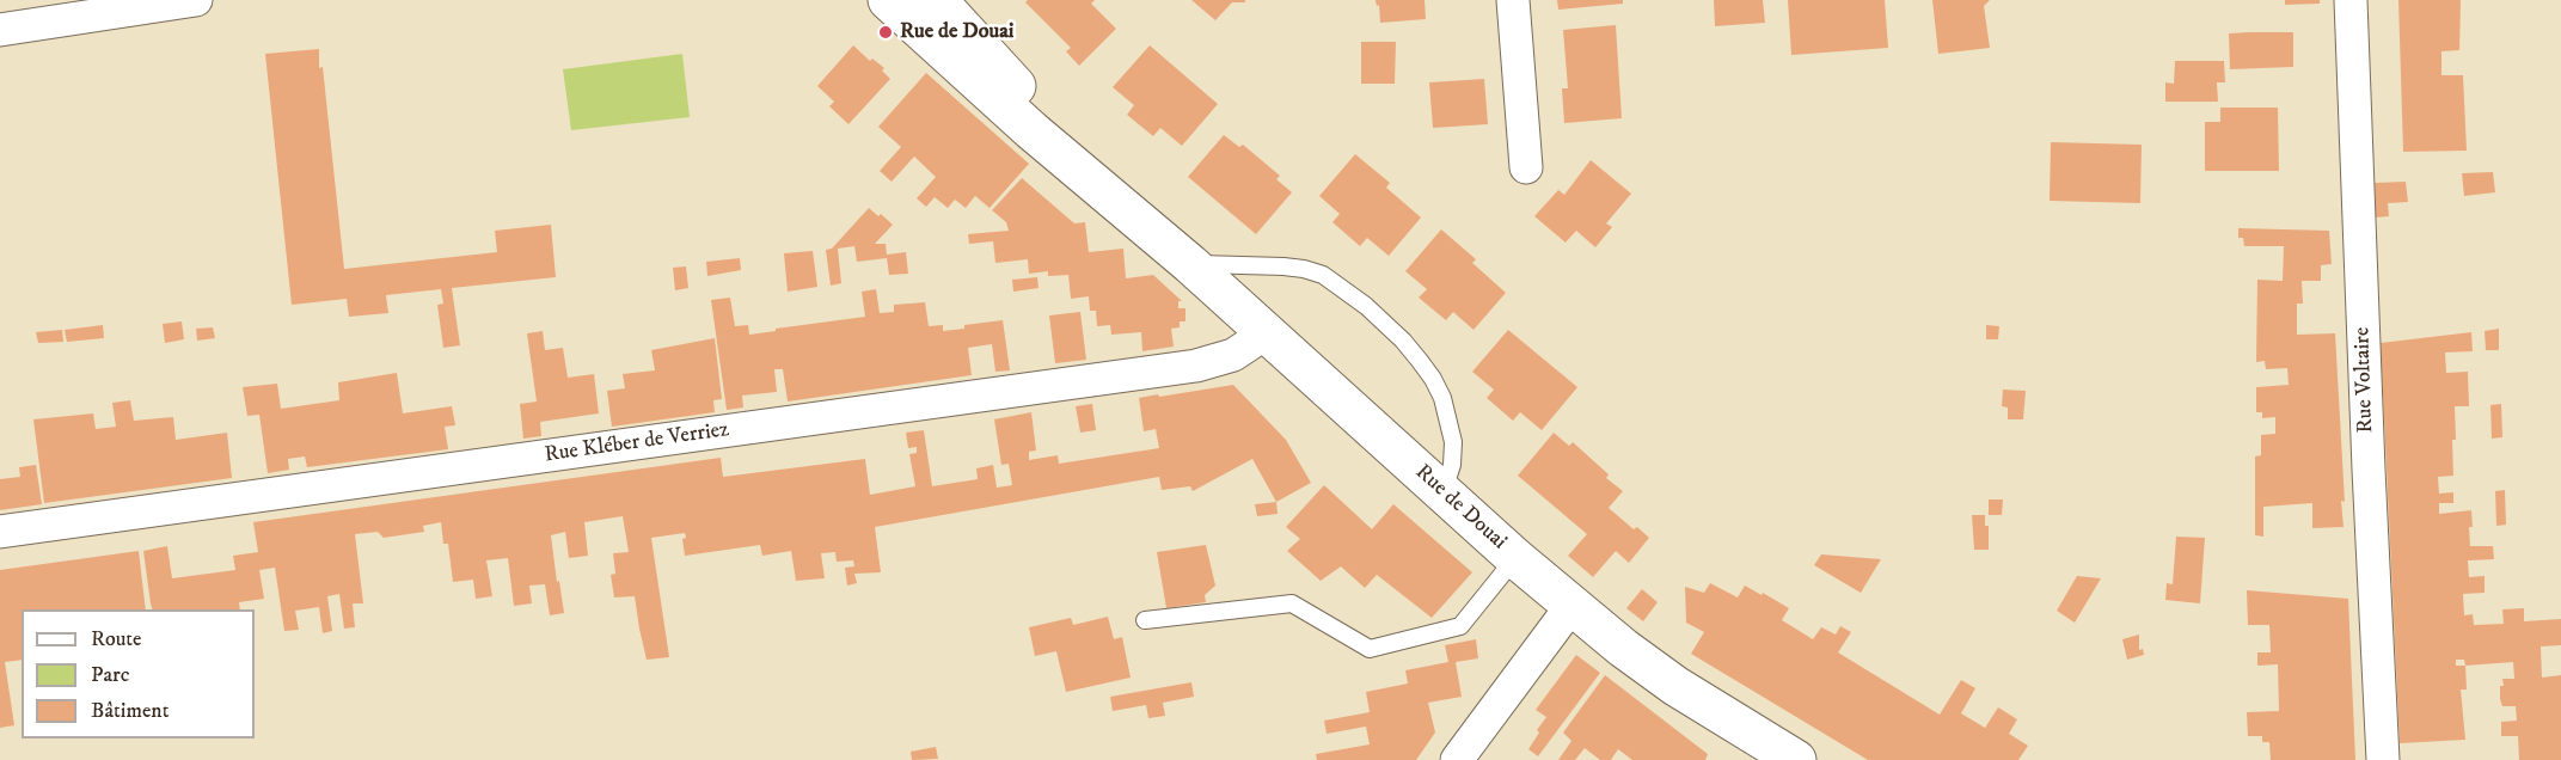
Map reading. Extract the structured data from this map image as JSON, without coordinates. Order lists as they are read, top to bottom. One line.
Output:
{"streets":{"street":["Rue Voltaire","Rue Kléber de Verriez","Rue de Douai"]},"crossings":[["Rue Kléber de Verriez","Rue de Douai"]],"places":["Rue de Douai"],"legend":["Route","Parc","Bâtiment"]}
